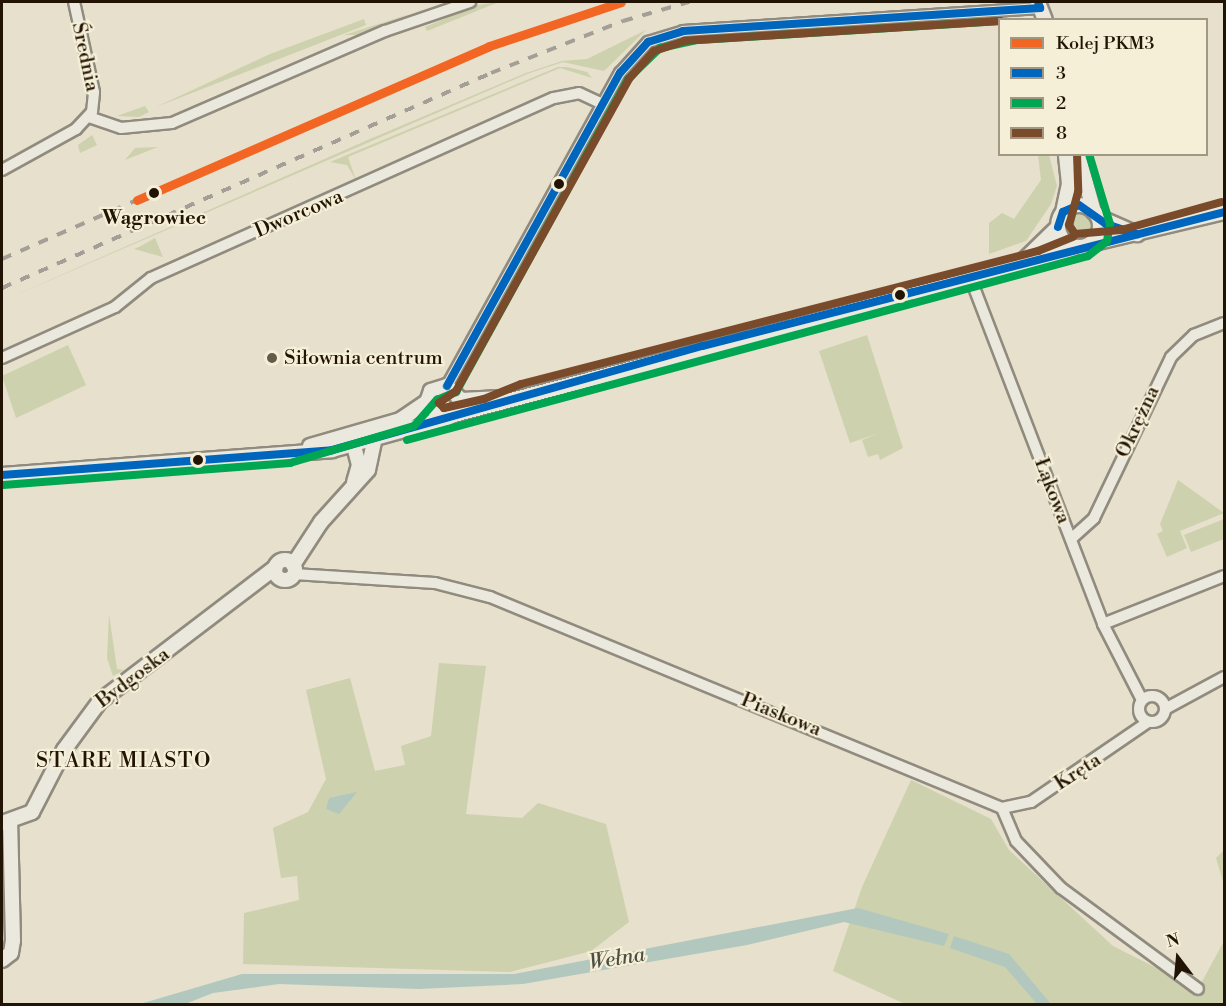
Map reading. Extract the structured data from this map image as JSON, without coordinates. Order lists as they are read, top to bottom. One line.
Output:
{"streets":{"street":["Średnia","Dworcowa","Okrężna","Łąkowa","Bydgoska","Piaskowa","Kręta"]},"crossings":[["Okrężna","Łąkowa"],["Łąkowa","Kręta"],["Bydgoska","Piaskowa"],["Piaskowa","Kręta"]],"districts":["STARE MIASTO"],"water":["Wełna"],"places":["Wągrowiec","Siłownia centrum"],"lines":["rail line PKM3","transit line 3","transit line 2","transit line 8"],"legend":["Kolej PKM3","3","2","8"],"north":"top"}
